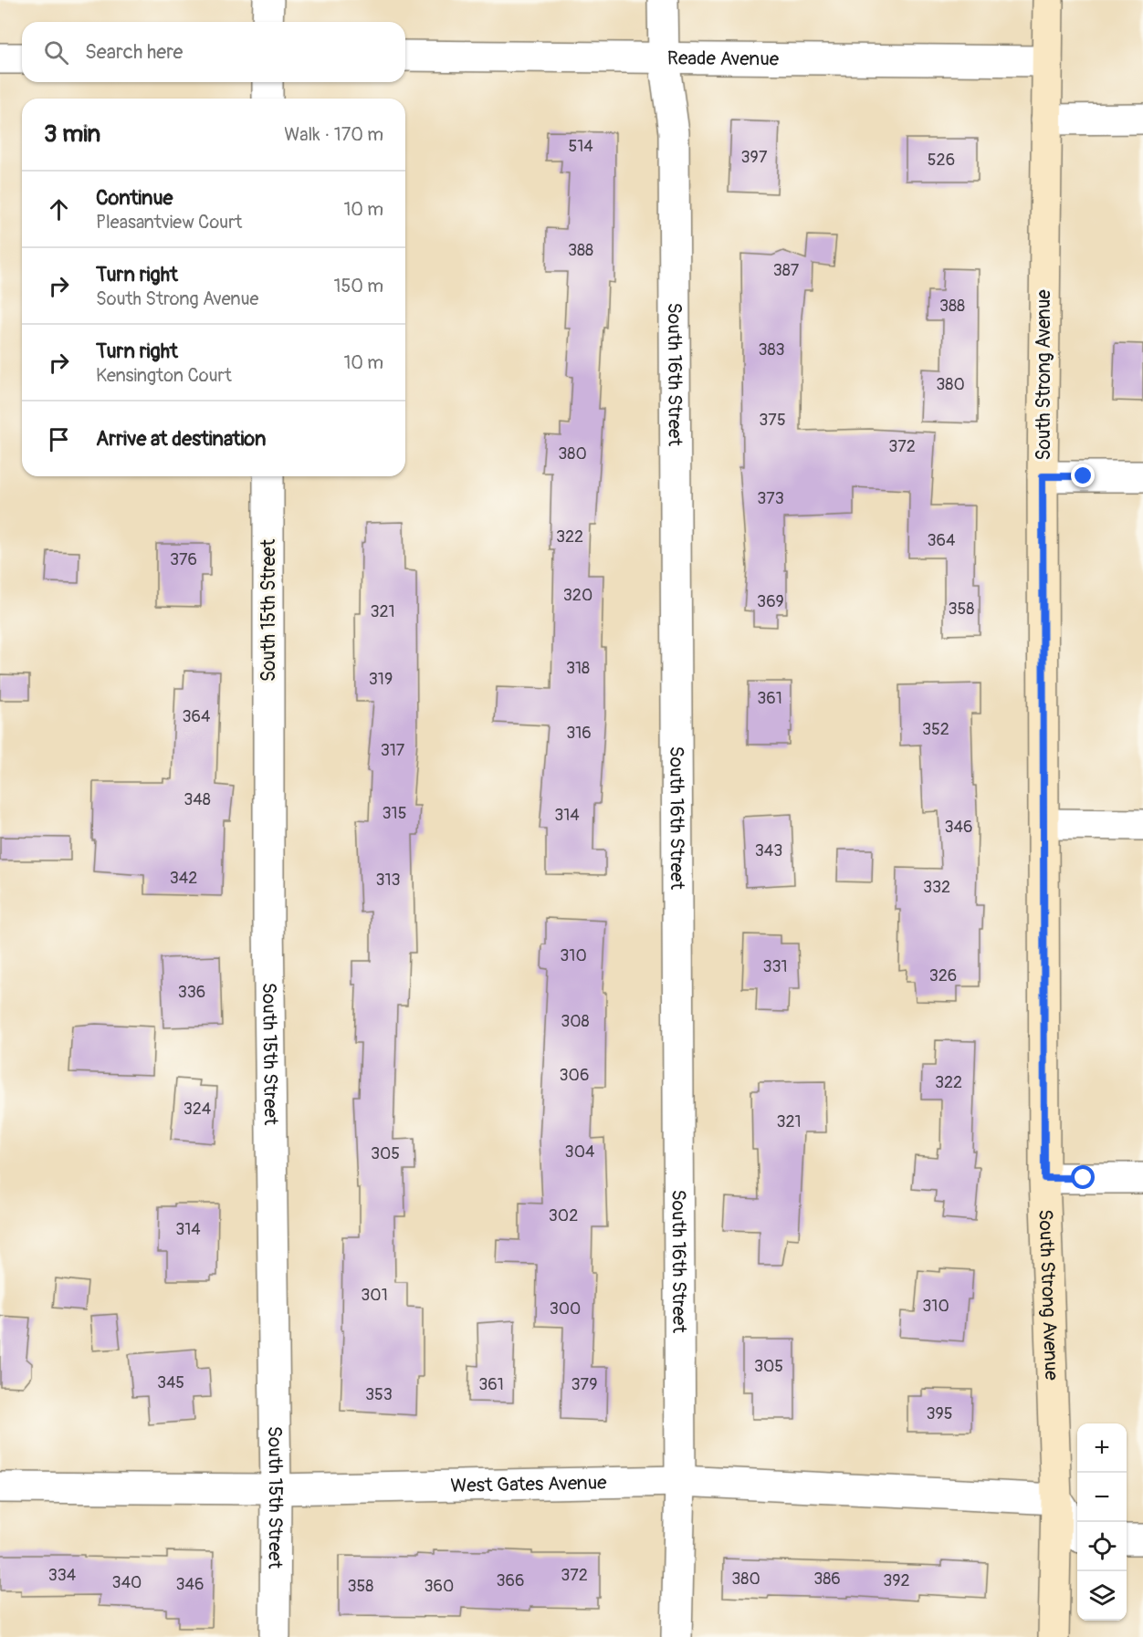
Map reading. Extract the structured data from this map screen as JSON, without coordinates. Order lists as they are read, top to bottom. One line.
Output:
{"streets":{"street":["Reade Avenue","South 16th Street","South Strong Avenue","South 15th Street","West Gates Avenue"]},"crossings":[["Reade Avenue","South 16th Street"],["Reade Avenue","South Strong Avenue"],["South 16th Street","West Gates Avenue"],["South Strong Avenue","West Gates Avenue"],["South 15th Street","West Gates Avenue"]],"house_numbers":["514","397","526","388","387","388","383","380","375","372","380","373","322","364","376","320","369","358","321","318","319","361","364","352","316","317","348","315","314","346","343","342","313","332","310","331","326","336","308","306","322","324","321","304","305","302","314","301","310","300","305","345","361","379","353","395","334","372","380","386","366","392","340","346","358","360"],"page":{"search":"Search here","heading":["3 min","Walk · 170 m"],"list":[["Continue","Pleasantview Court","10 m"],["Turn right","South Strong Avenue","150 m"],["Turn right","Kensington Court","10 m"],"Arrive at destination"],"map_buttons":["+","−"]}}
